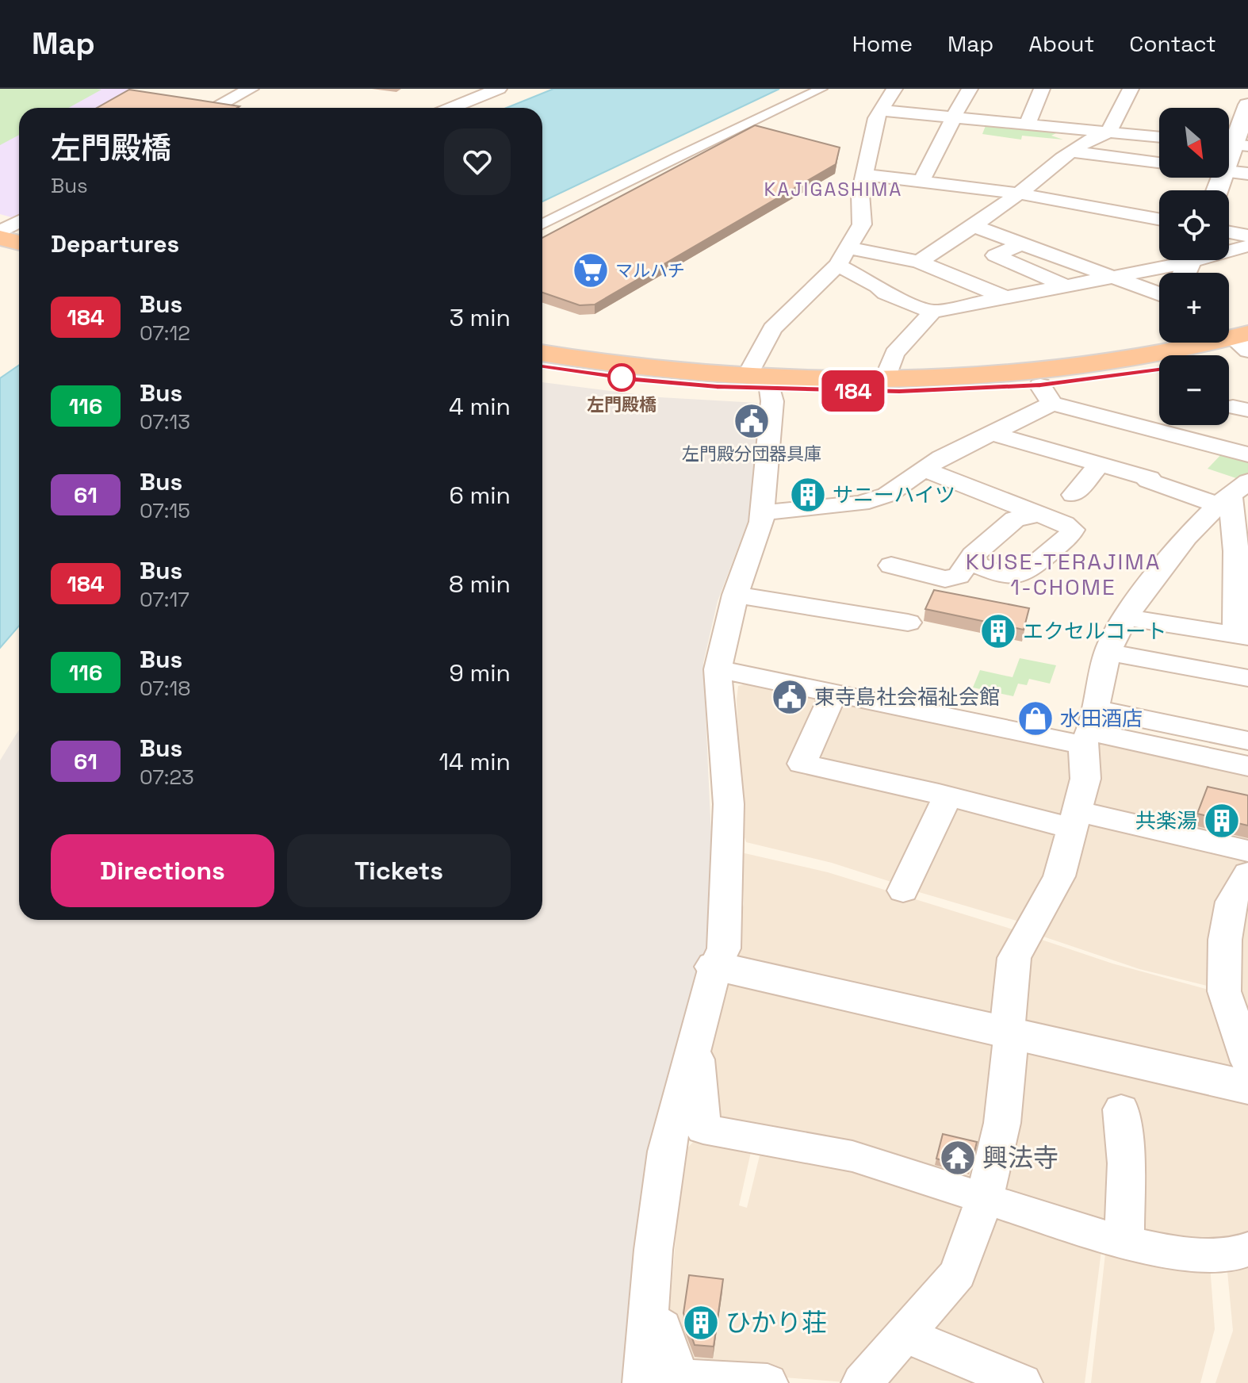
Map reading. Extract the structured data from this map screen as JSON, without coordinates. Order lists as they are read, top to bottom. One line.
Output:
{"districts":["KAJIGASHIMA","KUISE-TERAJIMA 1-CHOME"],"places":{"supermarket":["マルハチ"],"other":["左門殿橋"],"public building":["左門殿分団器具庫","東寺島社会福祉会館"],"building":["サニーハイツ","エクセルコート","共楽湯","ひかり荘"],"shop":["水田酒店"],"temple":["興法寺"]},"lines":["bus line 184"],"north":"bottom right","page":{"header":"Map","nav":["Home","Map","About","Contact"],"on_map":"184","map_buttons":["+","−"],"heading":[["左門殿橋","Bus"],"Departures"],"list":[{"mark":"184","name":"Bus","note":"07:12","value":"3 min"},{"mark":"116","name":"Bus","note":"07:13","value":"4 min"},{"mark":"61","name":"Bus","note":"07:15","value":"6 min"},{"mark":"184","name":"Bus","note":"07:17","value":"8 min"},{"mark":"116","name":"Bus","note":"07:18","value":"9 min"},{"mark":"61","name":"Bus","note":"07:23","value":"14 min"}],"buttons":["Directions","Tickets"]}}
